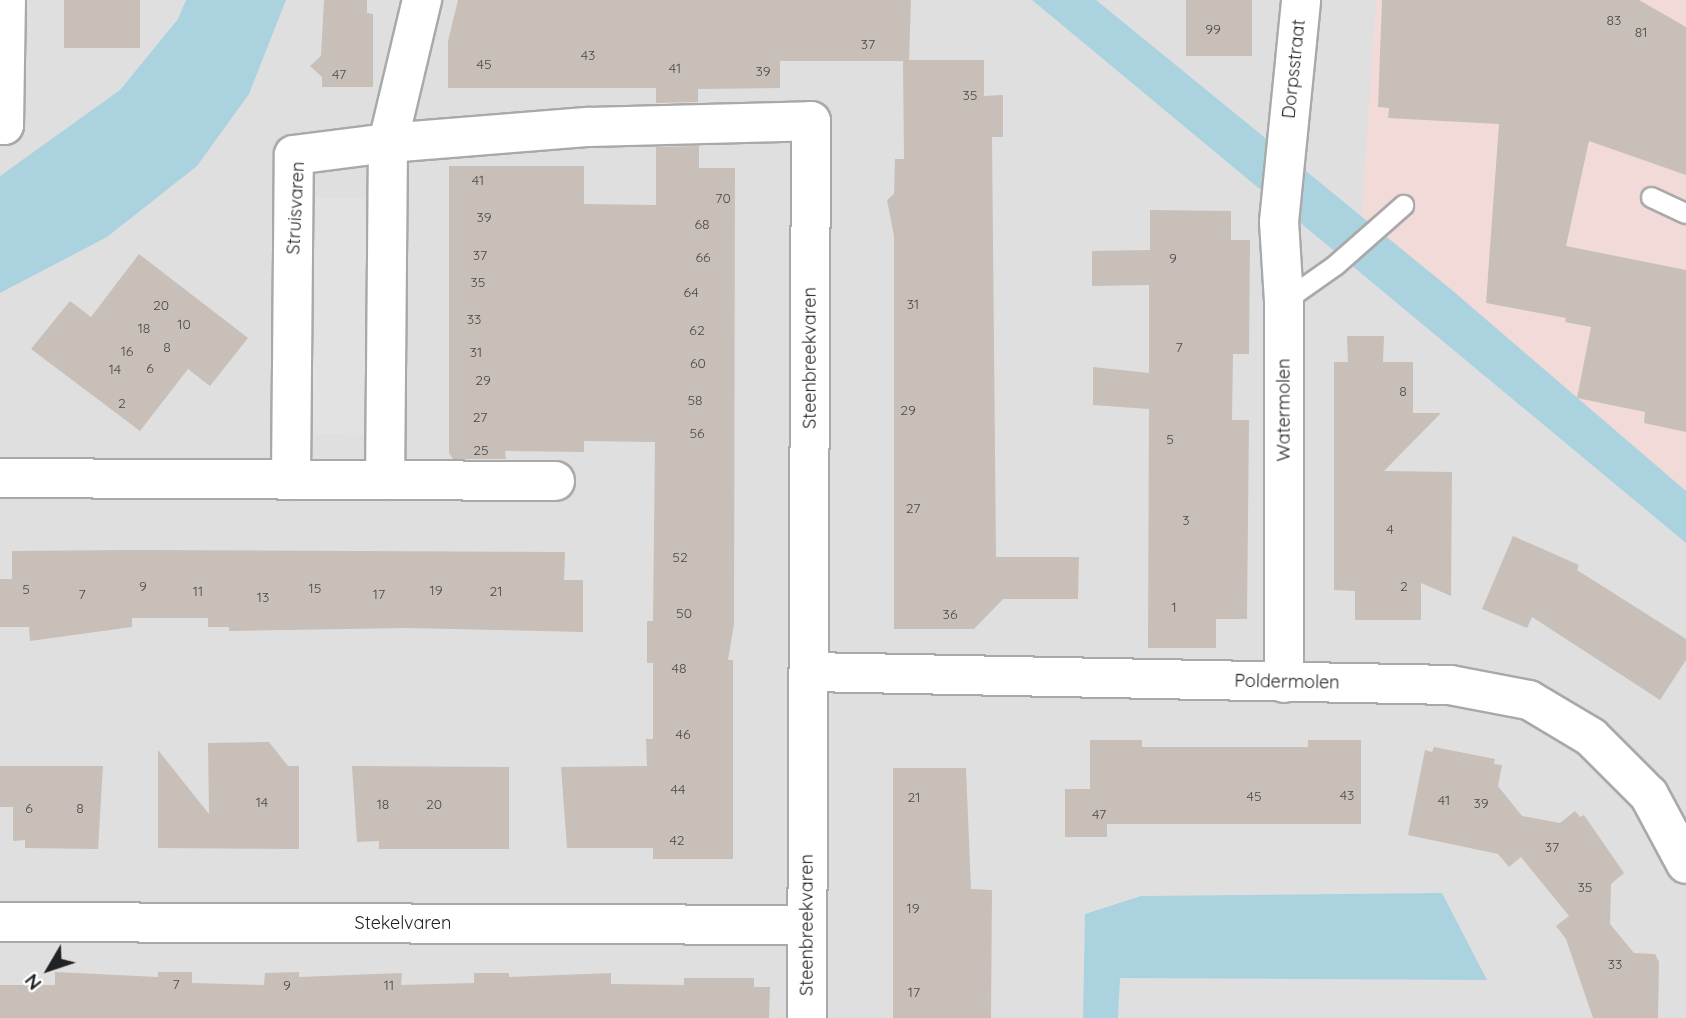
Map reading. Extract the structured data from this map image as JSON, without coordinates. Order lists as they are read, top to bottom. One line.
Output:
{"streets":{"street":["Dorpsstraat","Struisvaren","Steenbreekvaren","Watermolen","Poldermolen","Stekelvaren"]},"crossings":[["Dorpsstraat","Watermolen"],["Struisvaren","Steenbreekvaren"],["Steenbreekvaren","Poldermolen"],["Steenbreekvaren","Stekelvaren"],["Watermolen","Poldermolen"]],"house_numbers":["83","99","81","37","43","45","41","39","47","35","41","70","39","68","37","66","9","35","64","31","20","33","10","18","62","8","7","16","31","60","6","14","29","8","58","2","29","27","56","5","25","27","3","4","52","9","2","15","5","19","11","21","7","17","13","1","50","36","48","46","44","43","45","21","41","14","39","18","20","6","8","47","42","37","35","19","33","7","9","11","17"],"north":"bottom left"}
